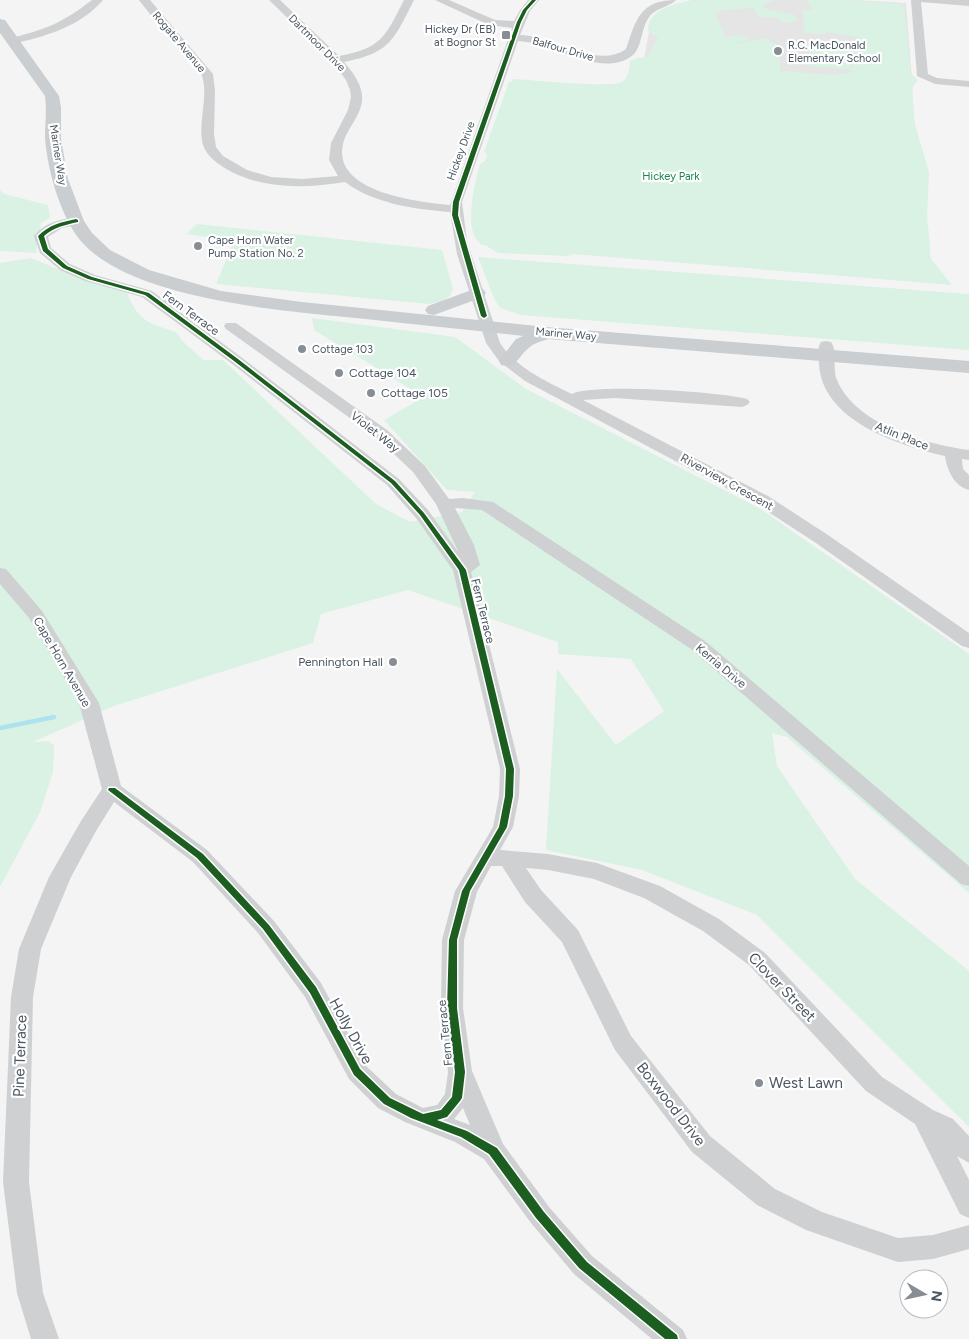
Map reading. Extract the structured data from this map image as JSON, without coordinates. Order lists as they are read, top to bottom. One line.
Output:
{"streets":{"main road":["Mariner Way"],"street":["Rogate Avenue","Dartmoor Drive","Balfour Drive","Hickey Drive","Fern Terrace","Violet Way","Atlin Place","Riverview Crescent","Cape Horn Avenue","Kerria Drive","Clover Street","Holly Drive","Pine Terrace","Boxwood Drive"]},"crossings":[["Rogate Avenue","Dartmoor Drive"],["Balfour Drive","Hickey Drive"],["Hickey Drive","Mariner Way"],["Hickey Drive","Riverview Crescent"],["Mariner Way","Fern Terrace"],["Mariner Way","Atlin Place"],["Mariner Way","Riverview Crescent"],["Fern Terrace","Violet Way"],["Fern Terrace","Clover Street"],["Fern Terrace","Holly Drive"],["Fern Terrace","Boxwood Drive"],["Violet Way","Kerria Drive"],["Cape Horn Avenue","Holly Drive"],["Cape Horn Avenue","Pine Terrace"],["Clover Street","Boxwood Drive"],["Holly Drive","Pine Terrace"]],"parks":["Hickey Park"],"places":{"transit":["Hickey Dr (EB) at Bognor St"],"other":["R.C. MacDonald Elementary School","Cape Horn Water Pump Station No. 2","Cottage 103","Cottage 104","Cottage 105","Pennington Hall","West Lawn"]},"north":"right"}
